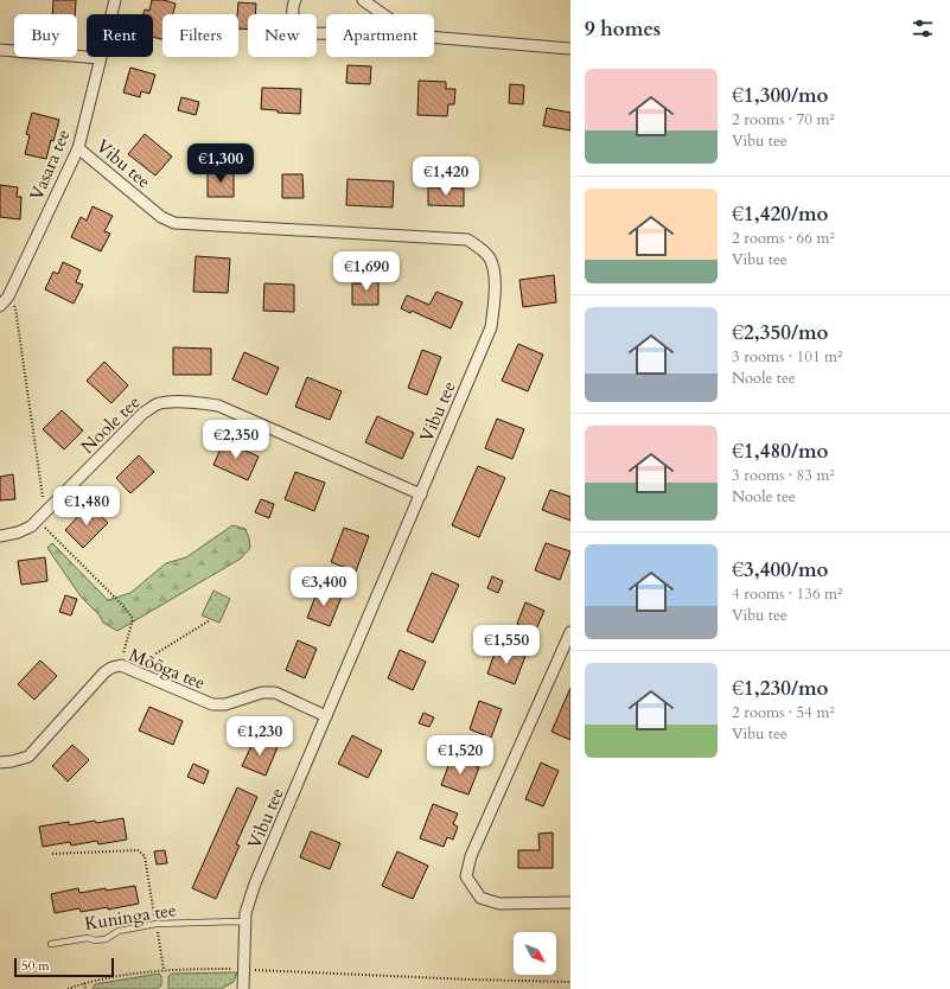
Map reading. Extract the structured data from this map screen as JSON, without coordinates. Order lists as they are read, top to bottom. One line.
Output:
{"streets":{"street":["Vibu tee","Vasara tee","Noole tee","Mõõga tee"],"lane":["Kuninga tee"]},"crossings":[["Vibu tee","Vasara tee"],["Vibu tee","Noole tee"],["Vibu tee","Mõõga tee"],["Vibu tee","Kuninga tee"]],"scale_bar":"50 m","north":"bottom right","page":{"heading":"9 homes","chip":["Buy","Rent","Filters","New","Apartment"],"list":[{"name":"€1,300/mo","note":"2 rooms · 70 m² · Vibu tee"},{"name":"€1,420/mo","note":"2 rooms · 66 m² · Vibu tee"},{"name":"€2,350/mo","note":"3 rooms · 101 m² · Noole tee"},{"name":"€1,480/mo","note":"3 rooms · 83 m² · Noole tee"},{"name":"€3,400/mo","note":"4 rooms · 136 m² · Vibu tee"},{"name":"€1,230/mo","note":"2 rooms · 54 m² · Vibu tee"}],"price":["€1,300","€1,420","€1,690","€2,350","€1,480","€3,400","€1,550","€1,230","€1,520"],"scale":"50 m"}}
